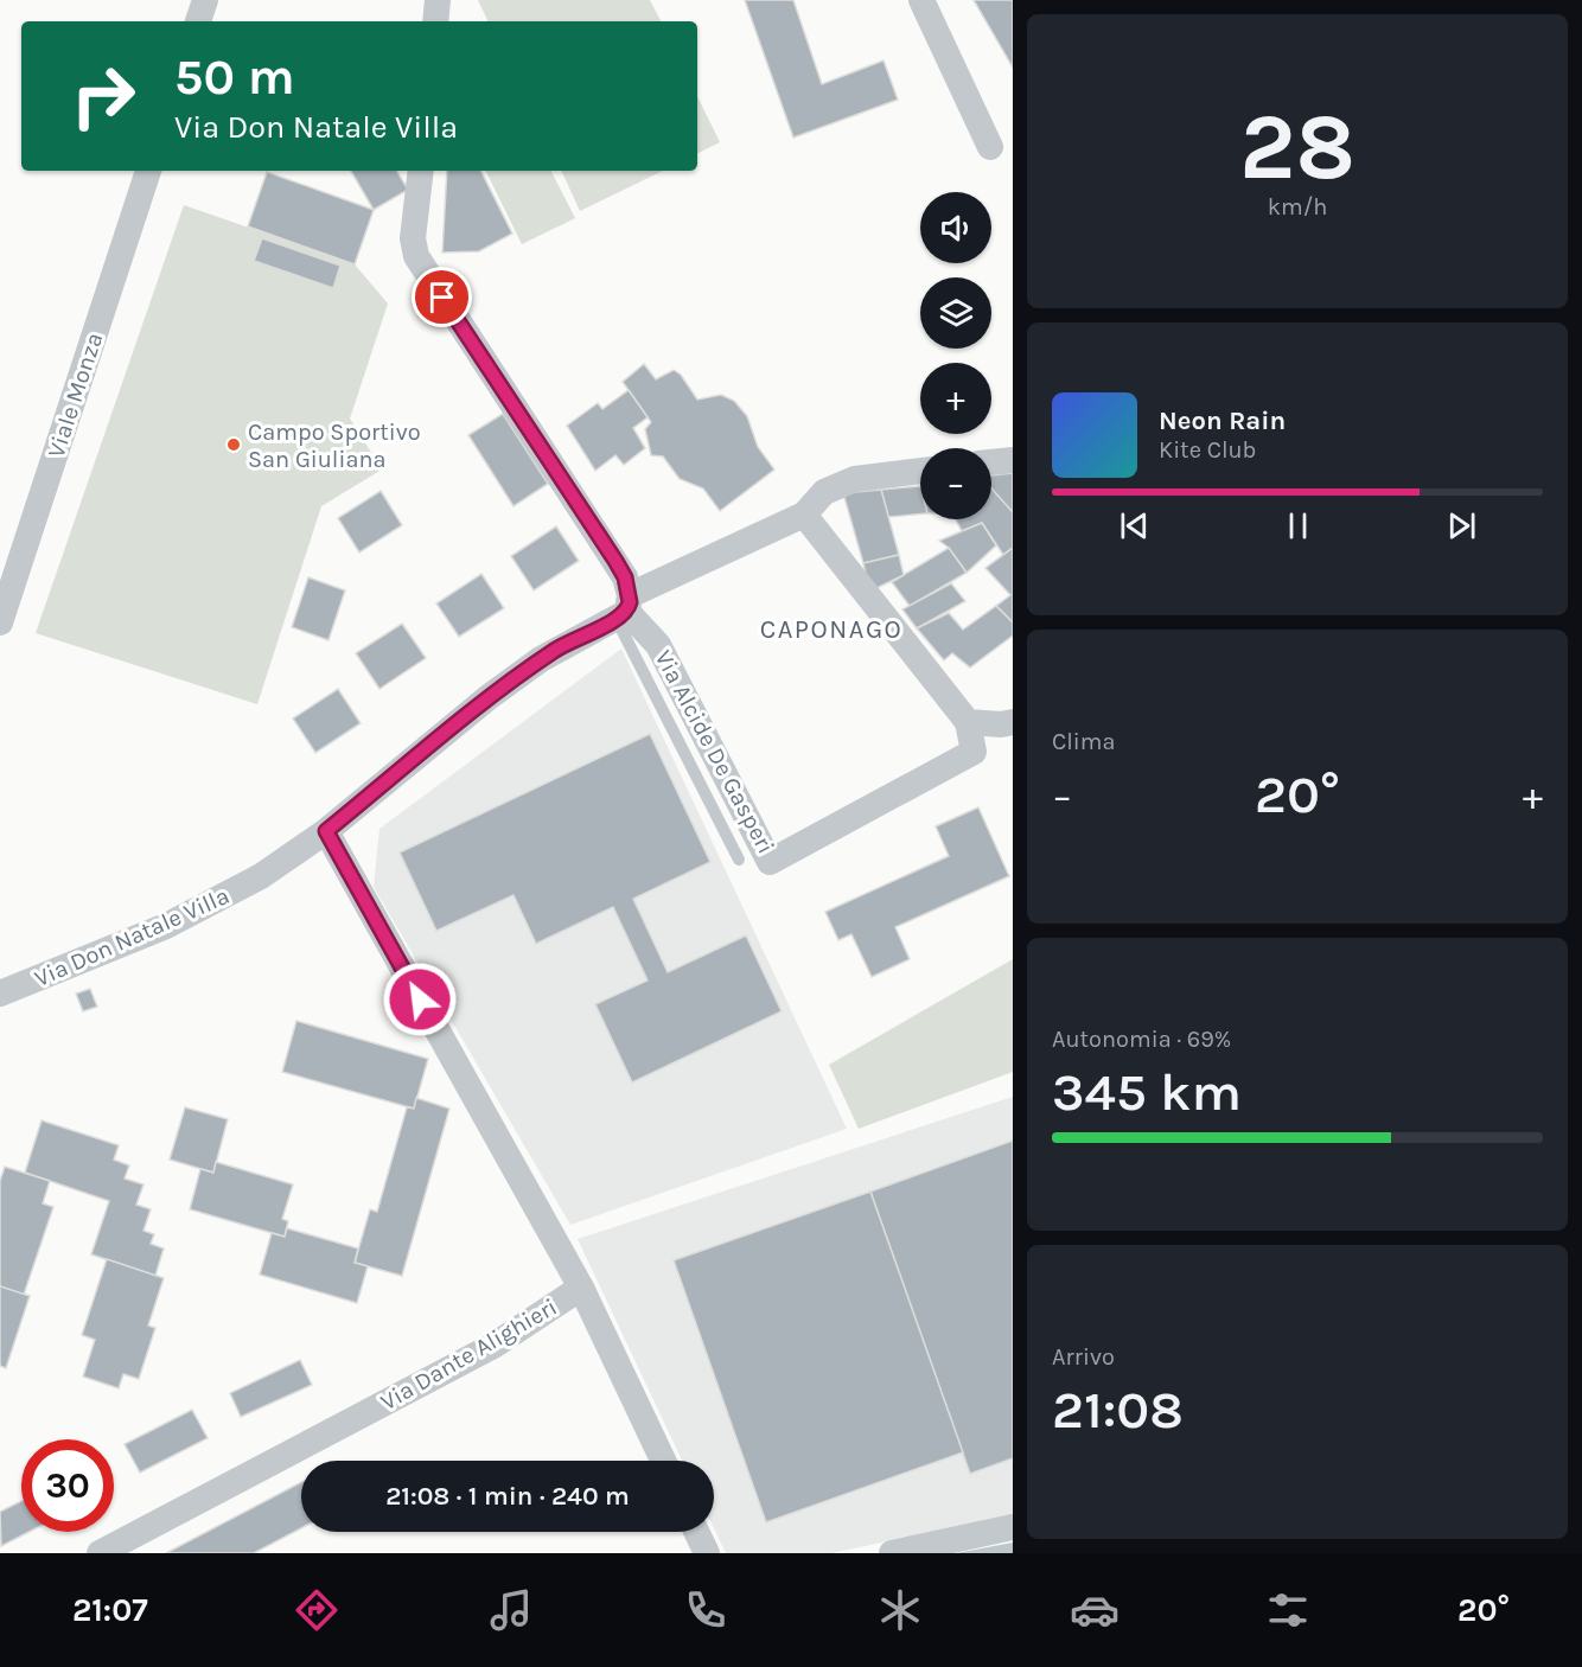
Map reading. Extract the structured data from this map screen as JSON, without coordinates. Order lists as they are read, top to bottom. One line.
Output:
{"streets":{"street":["Viale Monza","Via Alcide De Gasperi","Via Don Natale Villa","Via Dante Alighieri"]},"crossings":[["Via Alcide De Gasperi","Via Don Natale Villa"],["Via Don Natale Villa","Via Dante Alighieri"]],"districts":["CAPONAGO"],"places":["Campo Sportivo San Giuliana"],"page":{"tile":[["28","km/h"],"Clima",["Autonomia · 69%","345 km"],["Arrivo","21:08"]],"turn":["50 m","Via Don Natale Villa"],"map_buttons":["+","−"],"song":["Neon Rain","Kite Club"],"heat":["−","20°","+"],"limit":"30","trip":"21:08 · 1 min · 240 m","tabs":["21:07","20°"]}}
